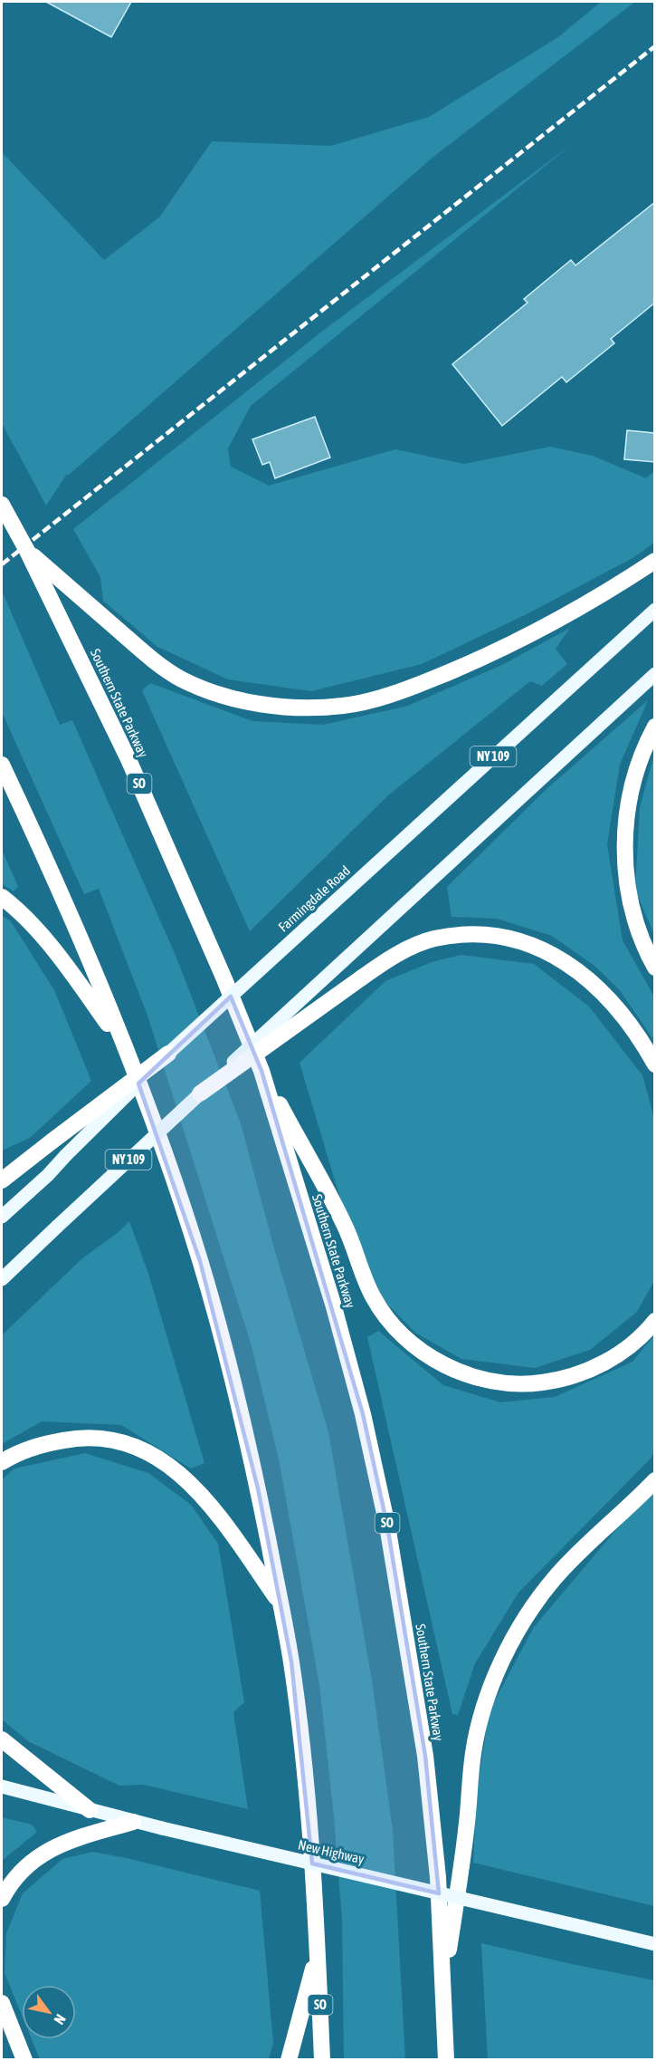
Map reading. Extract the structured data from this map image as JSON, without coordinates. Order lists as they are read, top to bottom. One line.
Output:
{"streets":{"highway":["Southern State Parkway","SO"],"main road":["NY 109","Farmingdale Road","New Highway"]},"north":"bottom right"}
